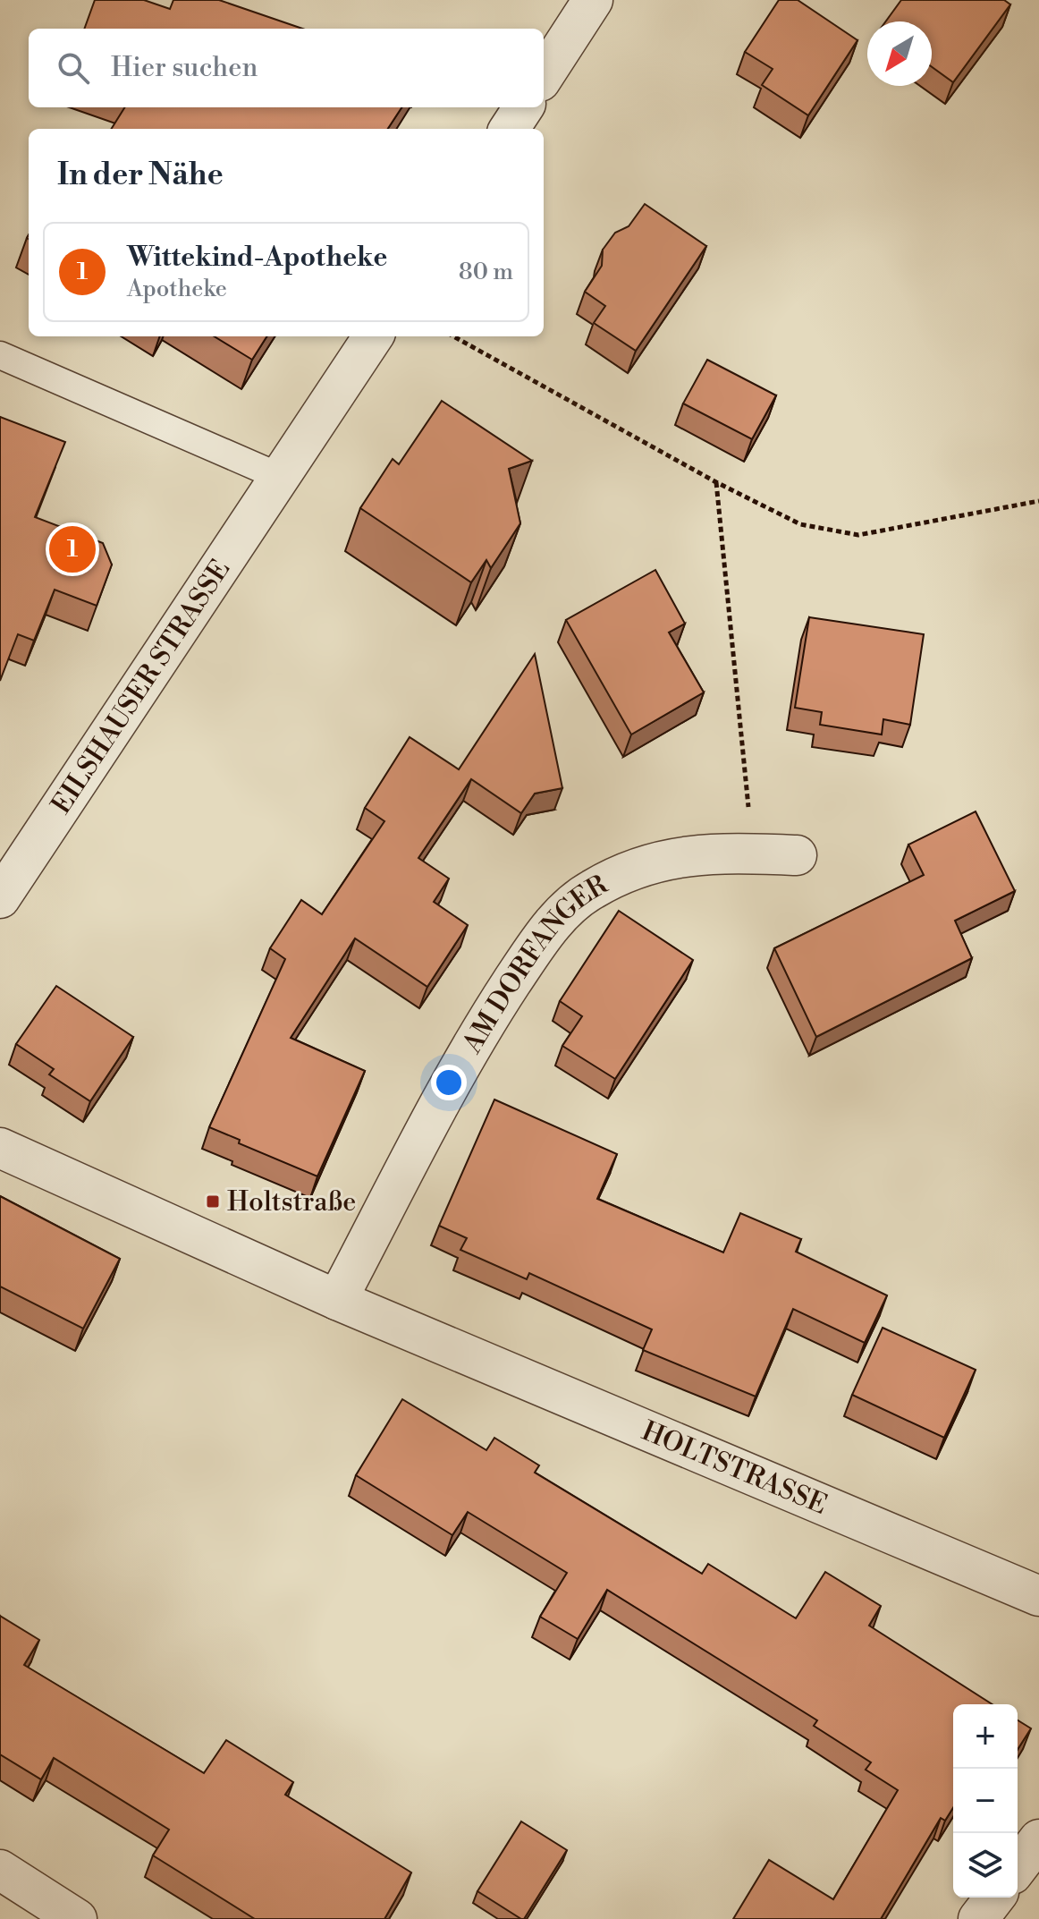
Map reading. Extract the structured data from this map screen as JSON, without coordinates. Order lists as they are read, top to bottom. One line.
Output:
{"streets":{"street":["EILSHAUSER STRASSE","AM DORFANGER","HOLTSTRASSE"]},"crossings":[["AM DORFANGER","HOLTSTRASSE"]],"places":{"transit":["Holtstraße"]},"north":"bottom left","page":{"search":"Hier suchen","heading":"In der Nähe","list":[{"mark":"1","name":"Wittekind-Apotheke","note":"Apotheke","value":"80 m"}],"pins":"1","map_buttons":["+","−"]}}
